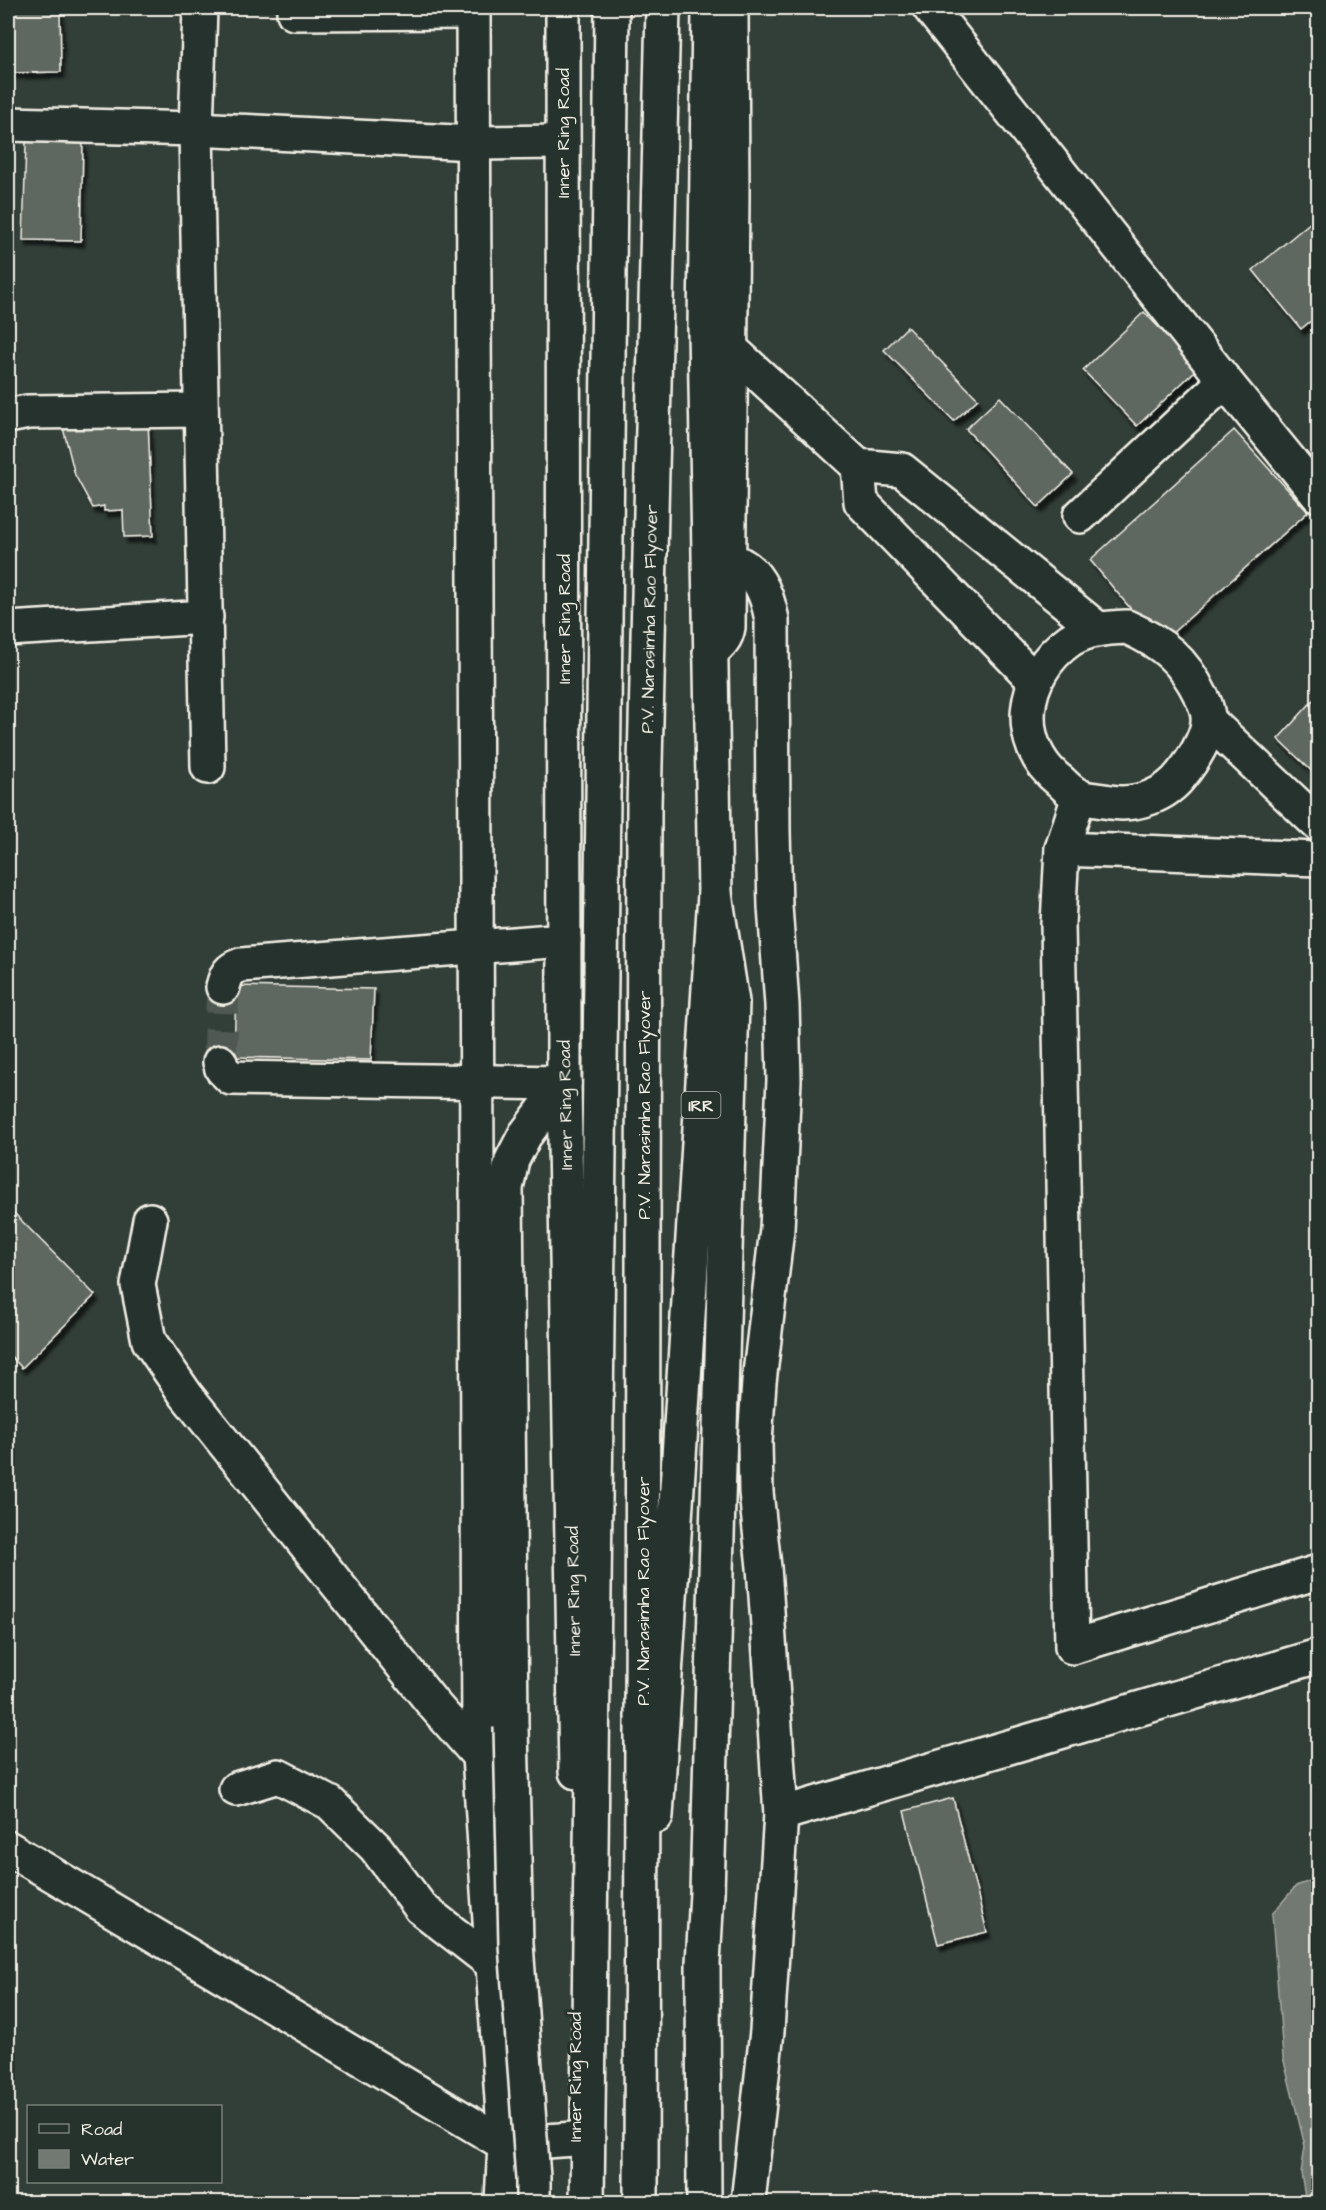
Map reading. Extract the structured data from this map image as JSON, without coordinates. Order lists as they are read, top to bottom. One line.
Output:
{"streets":{"main road":["Inner Ring Road","P.V. Narasimha Rao Flyover","IRR"]},"legend":["Road","Water"]}
